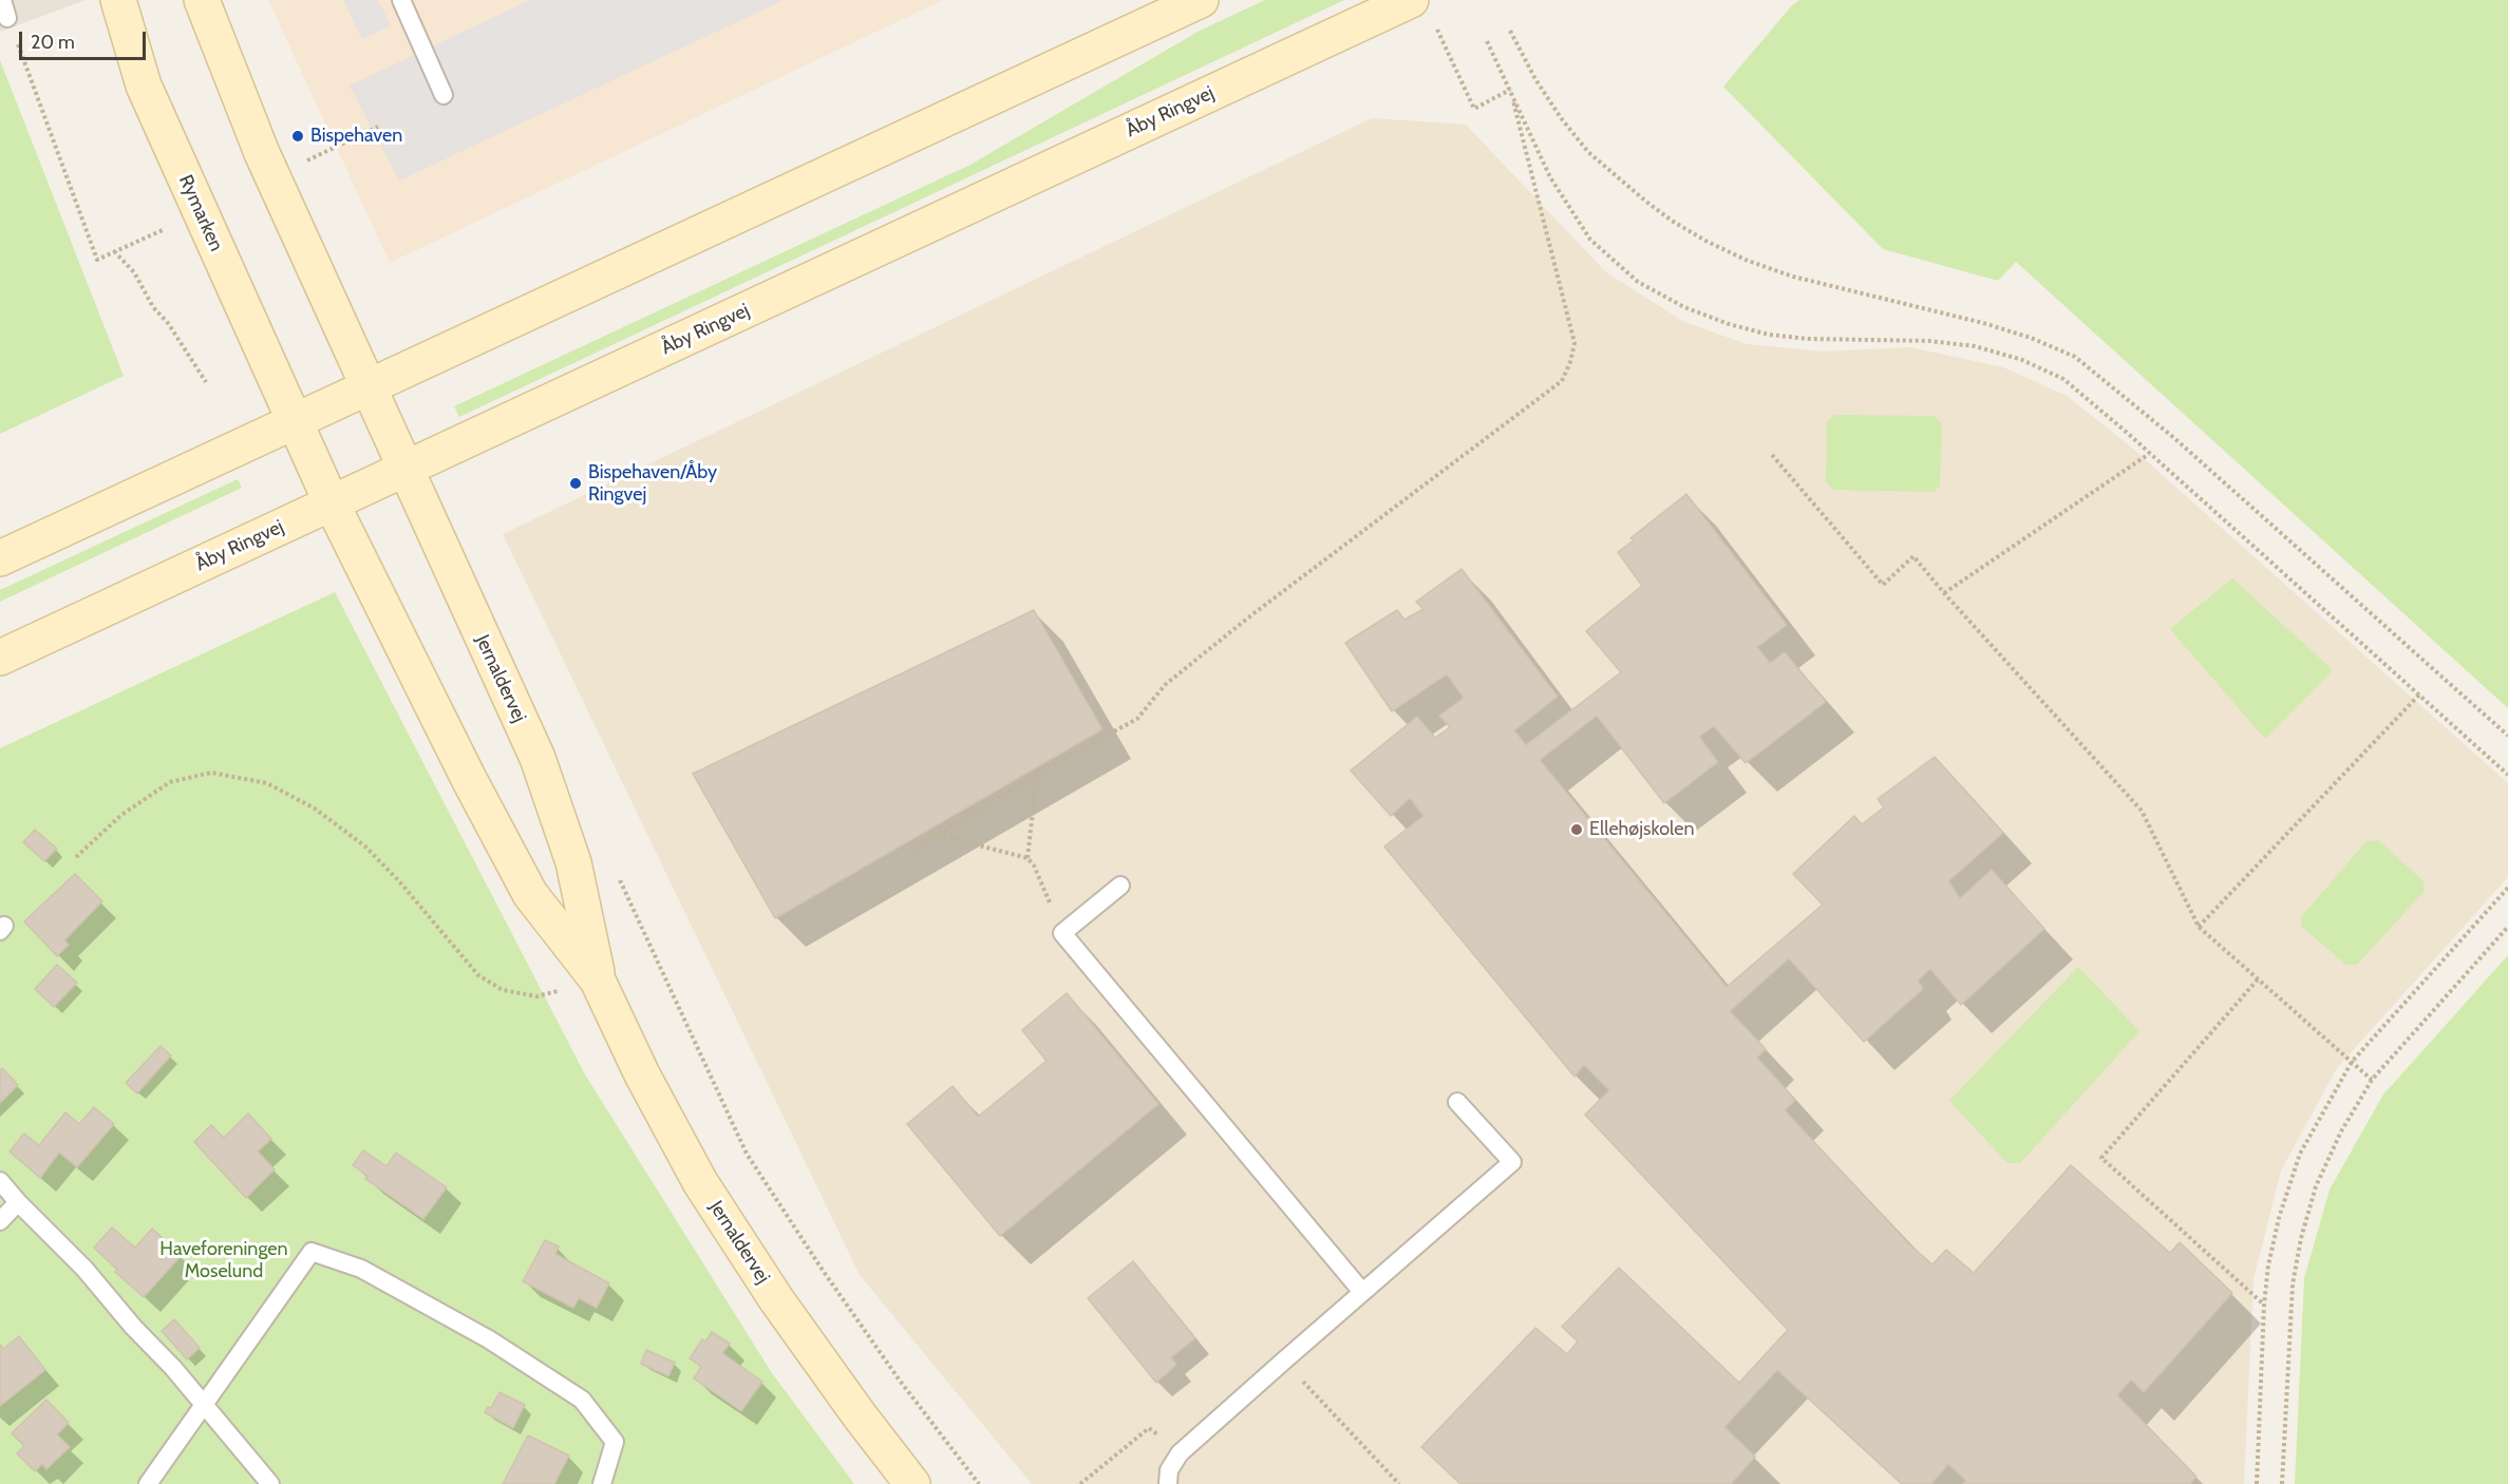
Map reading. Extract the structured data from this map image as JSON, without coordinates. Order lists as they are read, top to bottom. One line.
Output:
{"streets":{"main road":["Åby Ringvej","Rymarken","Jernaldervej"]},"crossings":[["Åby Ringvej","Jernaldervej"],["Rymarken","Jernaldervej"]],"parks":["Haveforeningen Moselund"],"places":["Bispehaven","Bispehaven/Åby Ringvej","Ellehøjskolen"],"scale_bar":"20 m"}
